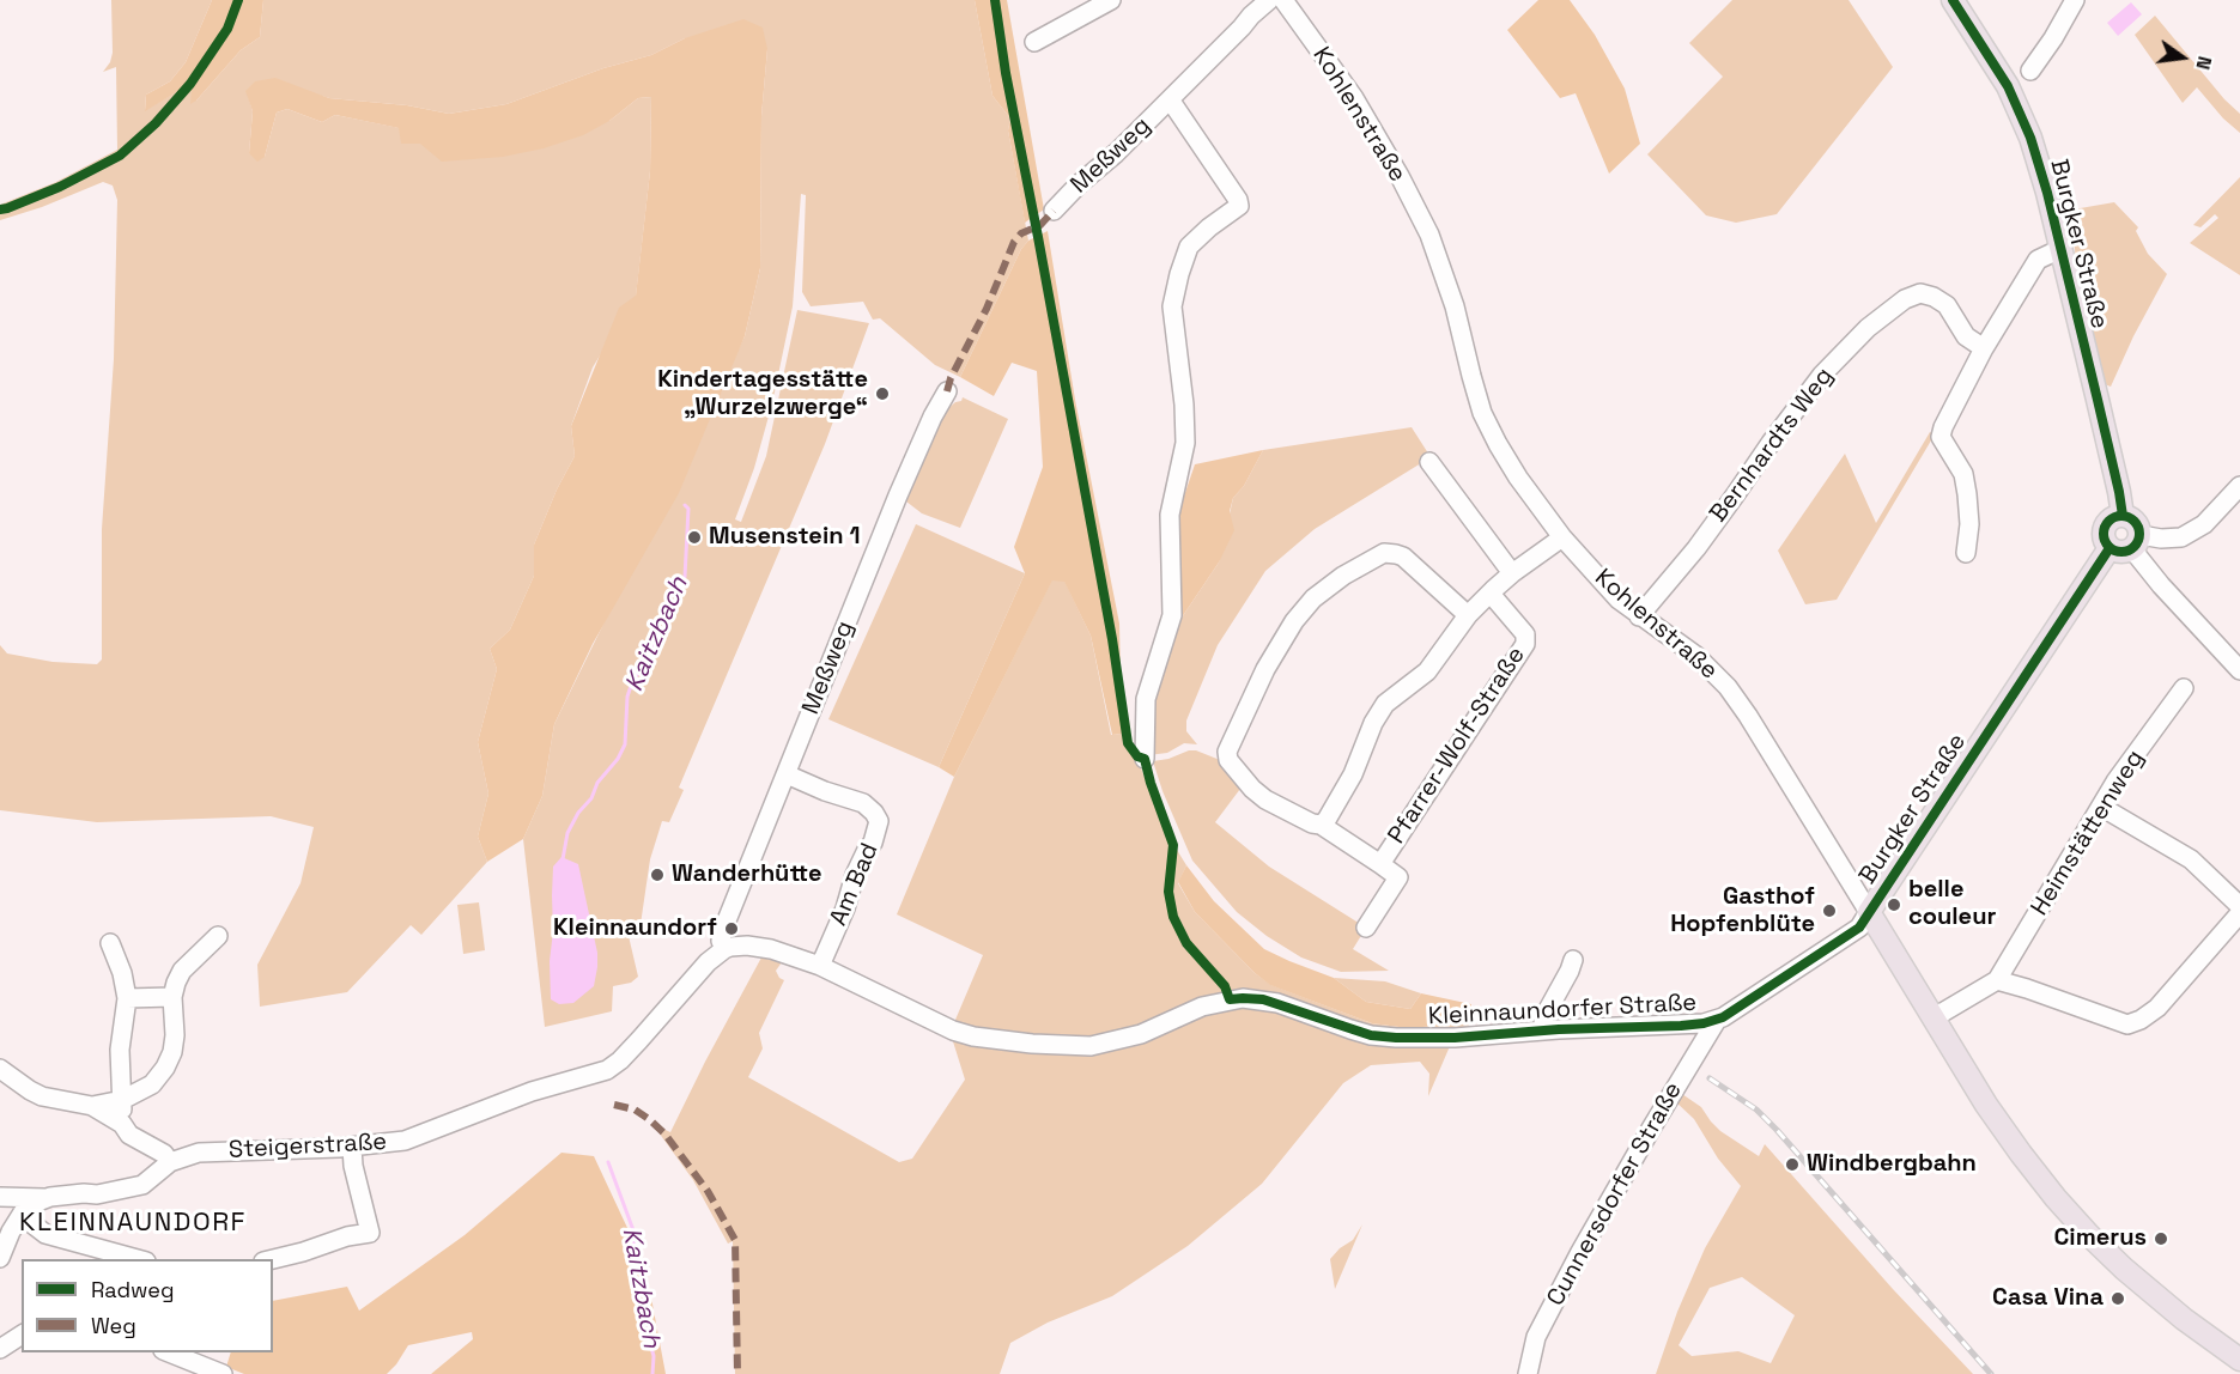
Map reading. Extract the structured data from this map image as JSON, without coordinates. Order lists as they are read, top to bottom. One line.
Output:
{"streets":{"main road":["Kohlenstraße","Burgker Straße"],"street":["Meßweg","Bernhardts Weg","Pfarrer-Wolf-Straße","Heimstättenweg","Am Bad","Kleinnaundorfer Straße","Steigerstraße","Cunnersdorfer Straße"]},"crossings":[["Kohlenstraße","Burgker Straße"],["Kohlenstraße","Bernhardts Weg"],["Kohlenstraße","Kleinnaundorfer Straße"],["Meßweg","Am Bad"],["Meßweg","Kleinnaundorfer Straße"],["Meßweg","Steigerstraße"],["Burgker Straße","Kleinnaundorfer Straße"],["Am Bad","Kleinnaundorfer Straße"],["Kleinnaundorfer Straße","Steigerstraße"],["Kleinnaundorfer Straße","Cunnersdorfer Straße"]],"districts":["KLEINNAUNDORF"],"water":["Kaitzbach"],"places":["Kindertagesstätte „Wurzelzwerge“","Musenstein 1","Wanderhütte","belle couleur","Gasthof Hopfenblüte","Kleinnaundorf","Windbergbahn","Cimerus","Casa Vina"],"legend":["Radweg","Weg"],"north":"right"}
